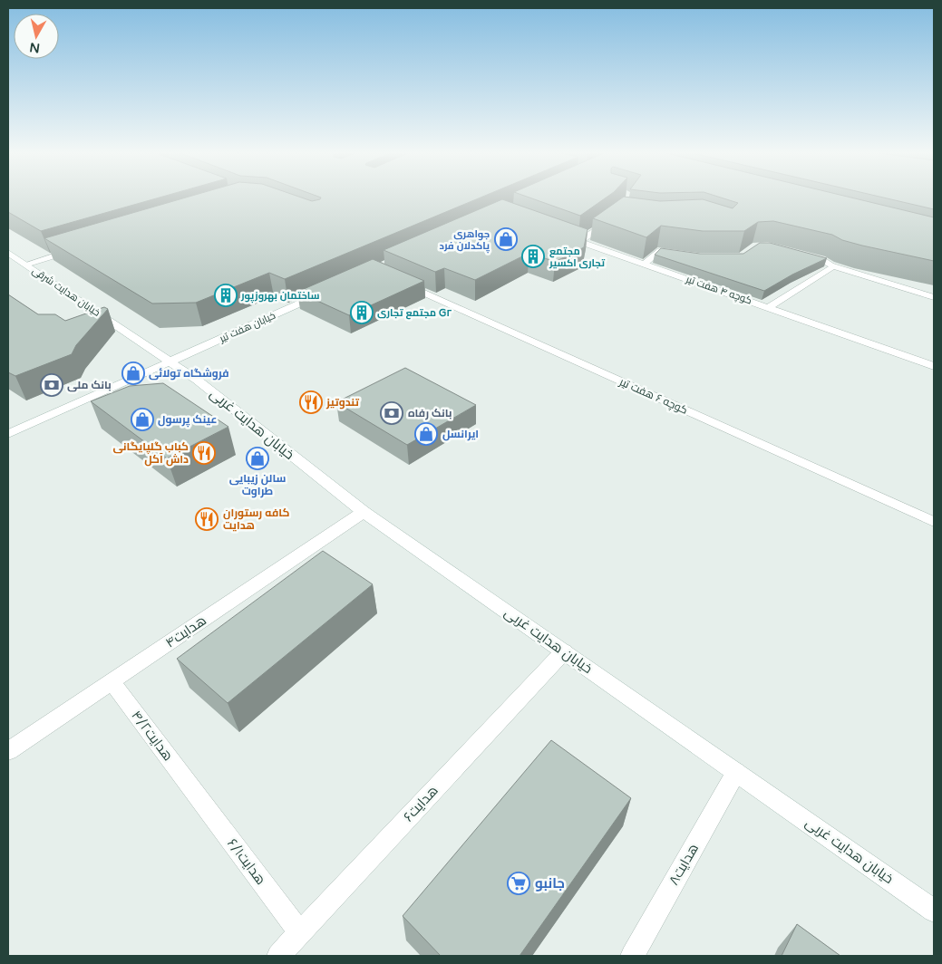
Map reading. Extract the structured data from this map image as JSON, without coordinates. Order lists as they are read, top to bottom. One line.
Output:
{"streets":{"street":["کوچه ۴ هفت تیر","خیابان هدایت شرقی","خیابان هفت تیر","کوچه ۶ هفت تیر","خیابان هدایت غربی","هدایت۴","هدایت۴/۲","هدایت۶","هدایت۶/۱","هدایت۸"]},"crossings":[["خیابان هدایت شرقی","خیابان هفت تیر"],["خیابان هدایت شرقی","خیابان هدایت غربی"],["خیابان هفت تیر","خیابان هدایت غربی"],["خیابان هدایت غربی","هدایت۴"],["خیابان هدایت غربی","هدایت۶"],["خیابان هدایت غربی","هدایت۸"],["هدایت۴","هدایت۴/۲"],["هدایت۴/۲","هدایت۶/۱"],["هدایت۶","هدایت۶/۱"]],"places":{"shop":["جواهری پاکدلان فرد","فروشگاه تولائی","عینک پرسول","ایرانسل","سالن زیبایی طراوت"],"building":["مجتمع تجاری اکسیر","ساختمان بهروزپور","مجتمع تجاری G۲"],"bank":["بانک ملی","بانک رفاه"],"restaurant":["تندوتیز","کباب گلپایگانی داش آکل","کافه رستوران هدایت"],"supermarket":["جانبو"]},"north":"bottom"}
